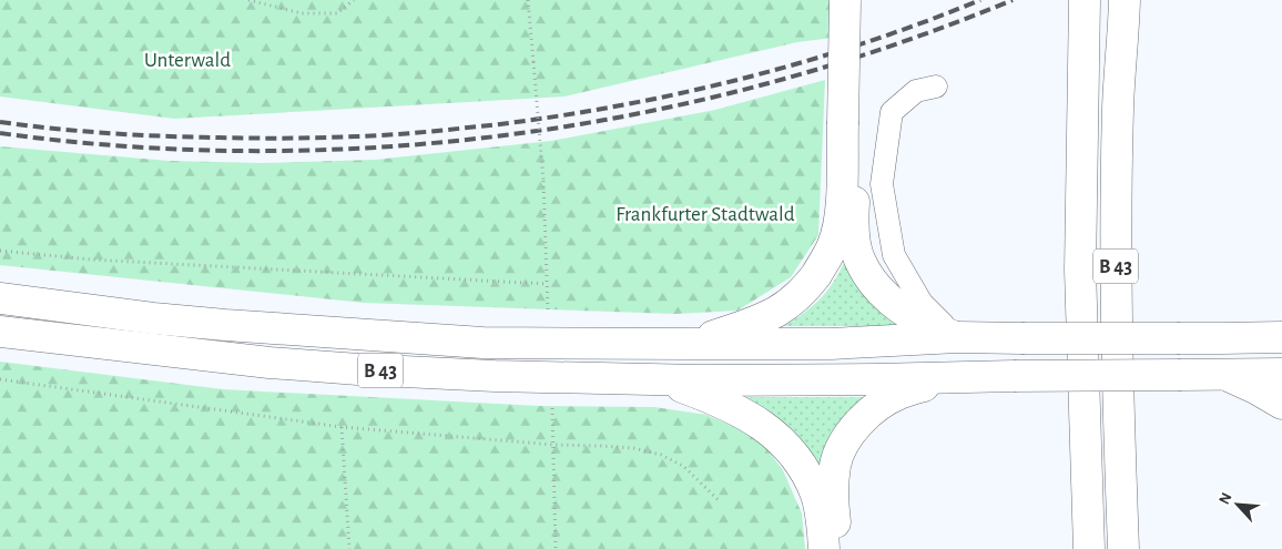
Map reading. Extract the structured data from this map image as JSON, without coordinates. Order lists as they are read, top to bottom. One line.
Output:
{"streets":{"highway":["B 43"]},"parks":["Unterwald","Frankfurter Stadtwald"],"north":"top left"}
